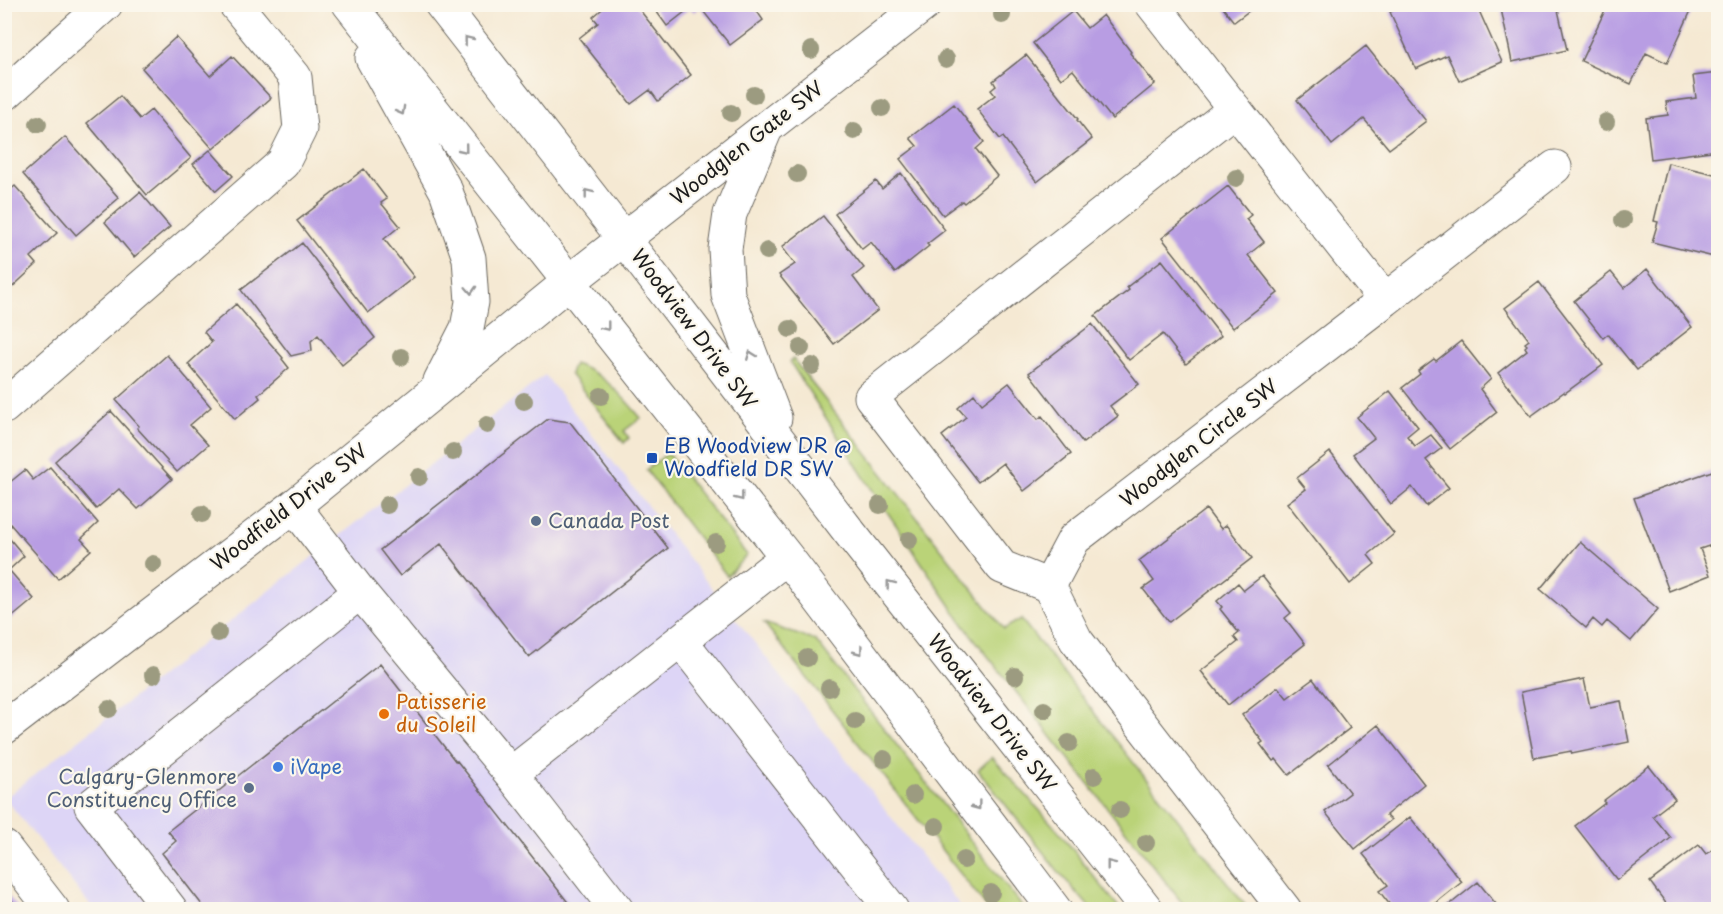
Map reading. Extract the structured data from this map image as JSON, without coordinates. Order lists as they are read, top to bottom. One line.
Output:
{"streets":{"street":["Woodglen Gate SW","Woodview Drive SW","Woodglen Circle SW","Woodfield Drive SW"]},"crossings":[["Woodglen Gate SW","Woodview Drive SW"],["Woodglen Gate SW","Woodfield Drive SW"]],"places":{"transit":["EB Woodview DR @ Woodfield DR SW"],"other":["Canada Post","Patisserie du Soleil","iVape","Calgary-Glenmore Constituency Office"]}}
